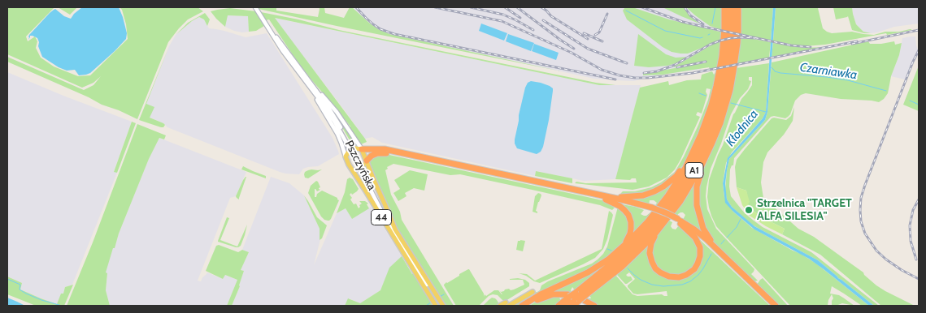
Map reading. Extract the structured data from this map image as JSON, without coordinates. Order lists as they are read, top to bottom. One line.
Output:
{"streets":{"highway":["A1"],"main road":["Pszczyńska","44"]},"crossings":[["Pszczyńska","44"]],"water":["Czarniawka","Kłodnica"],"places":["Strzelnica \"TARGET ALFA SILESIA\""]}
